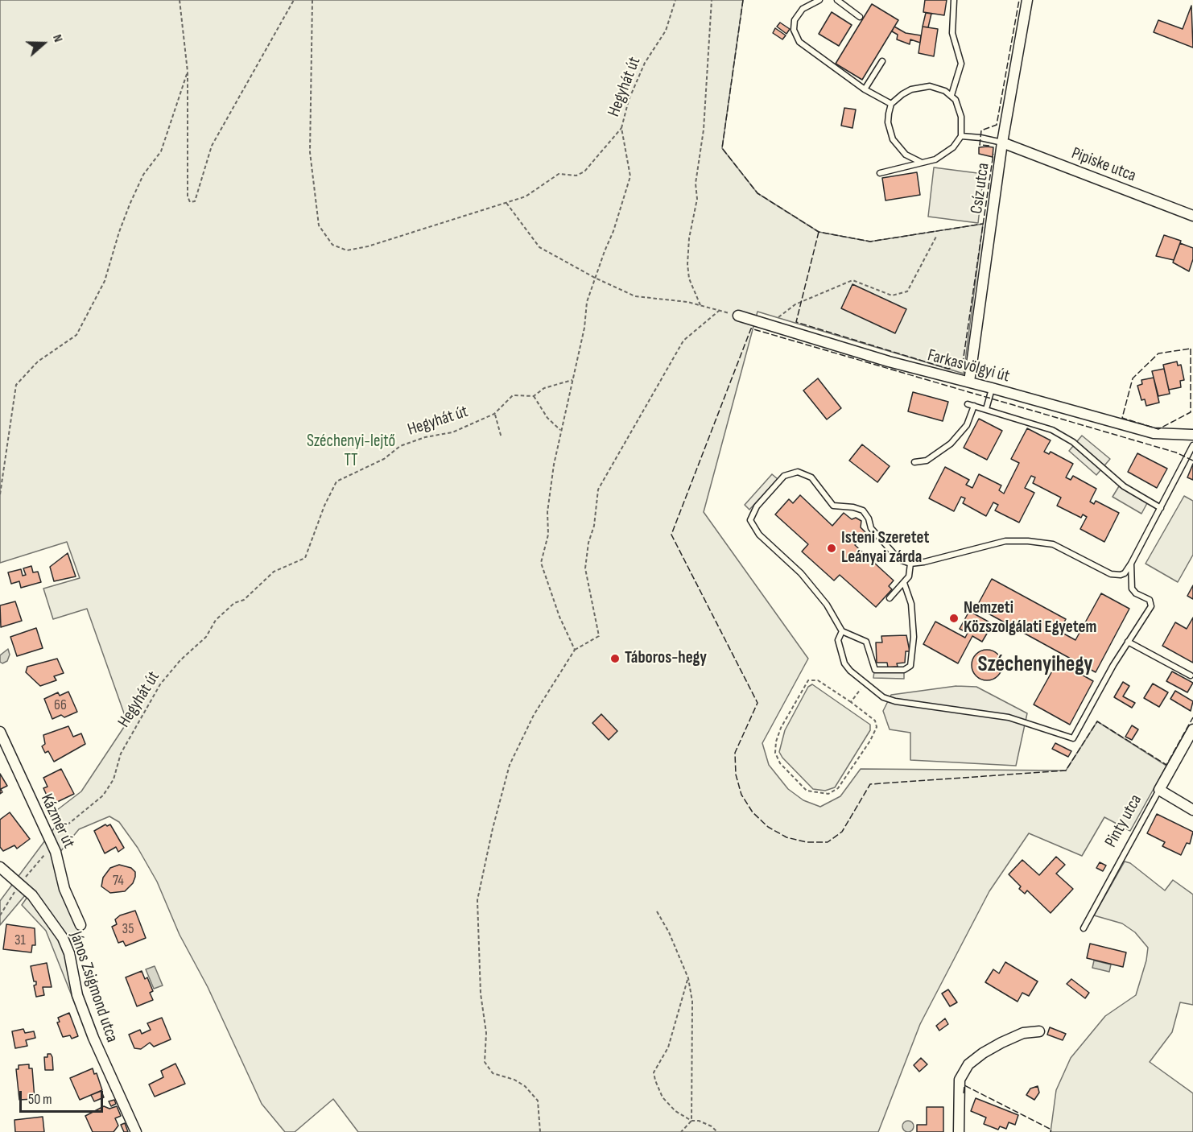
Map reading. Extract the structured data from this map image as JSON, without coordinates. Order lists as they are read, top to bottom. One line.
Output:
{"streets":{"street":["Pipiske utca","Csíz utca","Farkasvölgyi út","Kázmér út","Pinty utca","János Zsigmond utca"],"path":["Hegyhát út"]},"crossings":[["Pipiske utca","Csíz utca"],["Csíz utca","Farkasvölgyi út"]],"districts":["Széchenyihegy"],"parks":["Széchenyi-lejtő TT"],"places":["Isteni Szeretet Leányai zárda","Nemzeti Közszolgálati Egyetem","Táboros-hegy"],"house_numbers":["66","74","35","31"],"scale_bar":"50 m","north":"right"}
